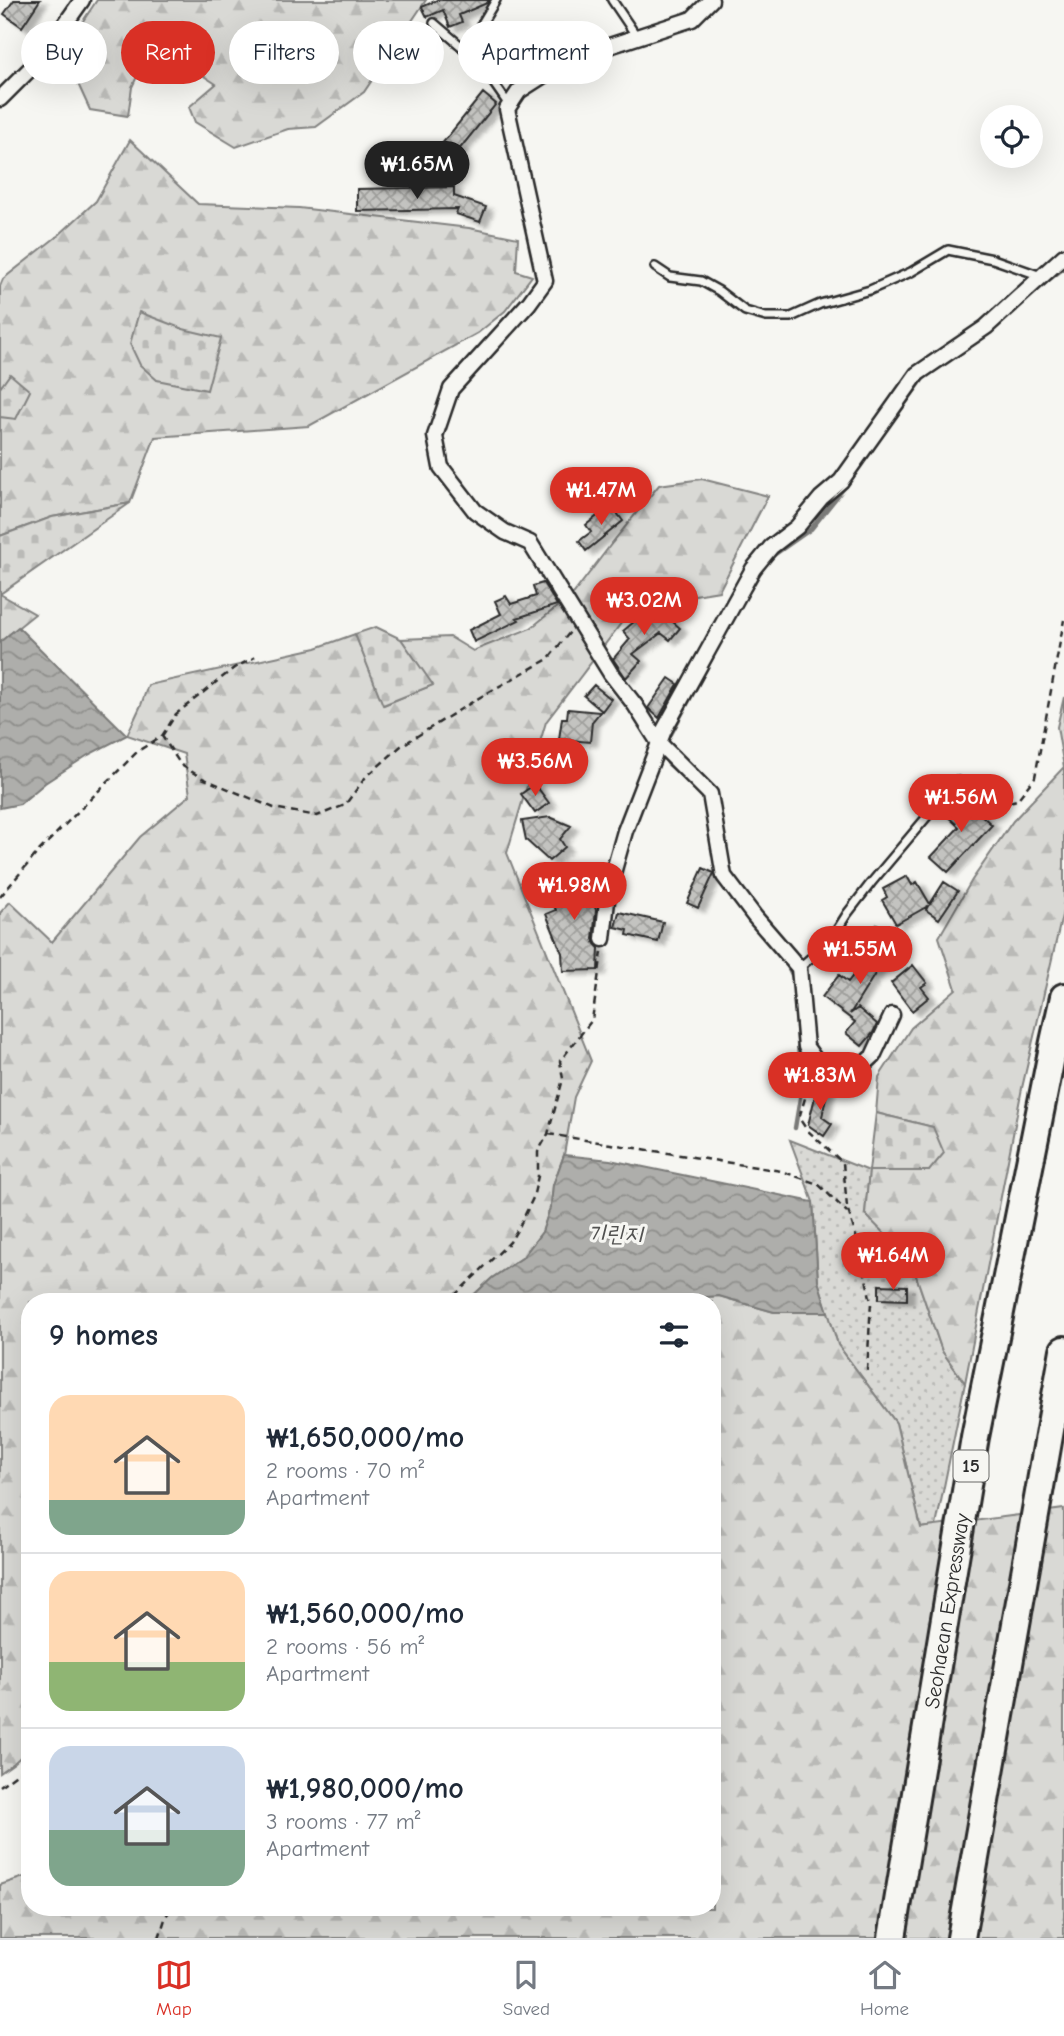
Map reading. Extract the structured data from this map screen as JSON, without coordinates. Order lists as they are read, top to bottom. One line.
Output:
{"streets":{"highway":["15","Seohaean Expressway"]},"water":["기린지"],"page":{"chip":["Buy","Rent","Filters","New","Apartment"],"price":["₩1.65M","₩1.47M","₩3.02M","₩3.56M","₩1.56M","₩1.98M","₩1.55M","₩1.83M","₩1.64M"],"heading":"9 homes","list":[{"name":"₩1,650,000/mo","note":"2 rooms · 70 m² · Apartment"},{"name":"₩1,560,000/mo","note":"2 rooms · 56 m² · Apartment"},{"name":"₩1,980,000/mo","note":"3 rooms · 77 m² · Apartment"}],"tabs":["Map","Saved","Home"]}}
